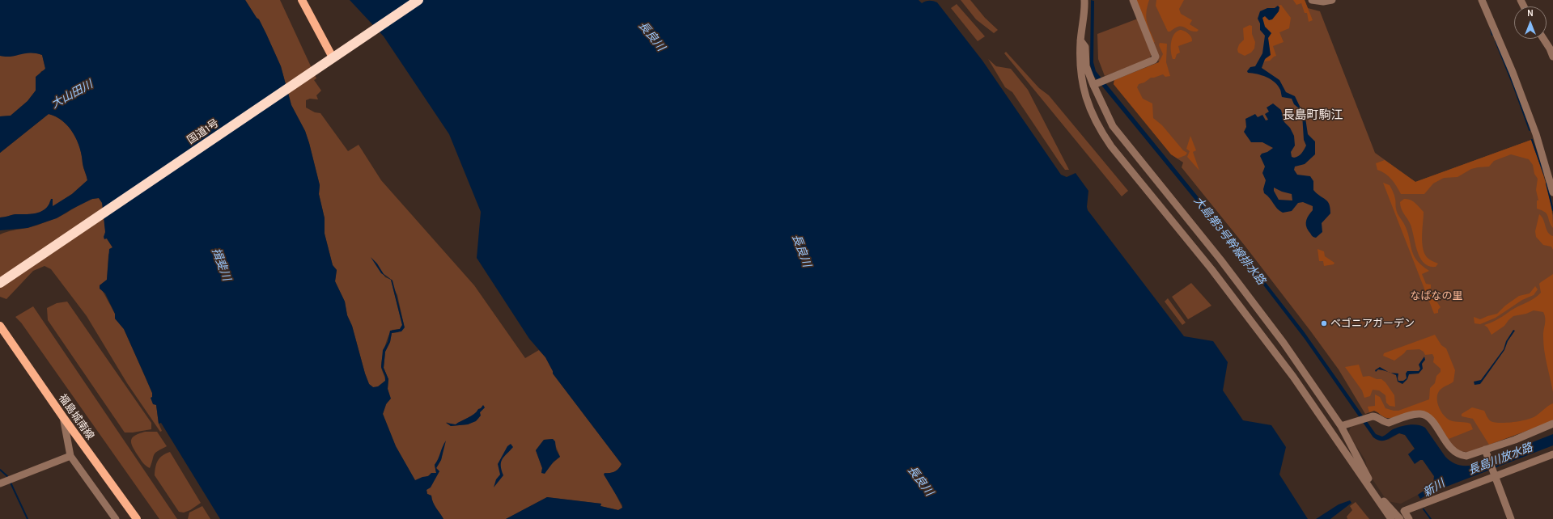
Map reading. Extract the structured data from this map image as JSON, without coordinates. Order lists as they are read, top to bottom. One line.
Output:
{"streets":{"highway":["国道1号"],"main road":["福島城南線"]},"districts":["長島町駒江"],"water":["長良川","大山田川","大島第3号幹線排水路","揖斐川","長島川放水路","新川"],"parks":["なばなの里"],"places":["ベゴニアガーデン"],"north":"top"}
